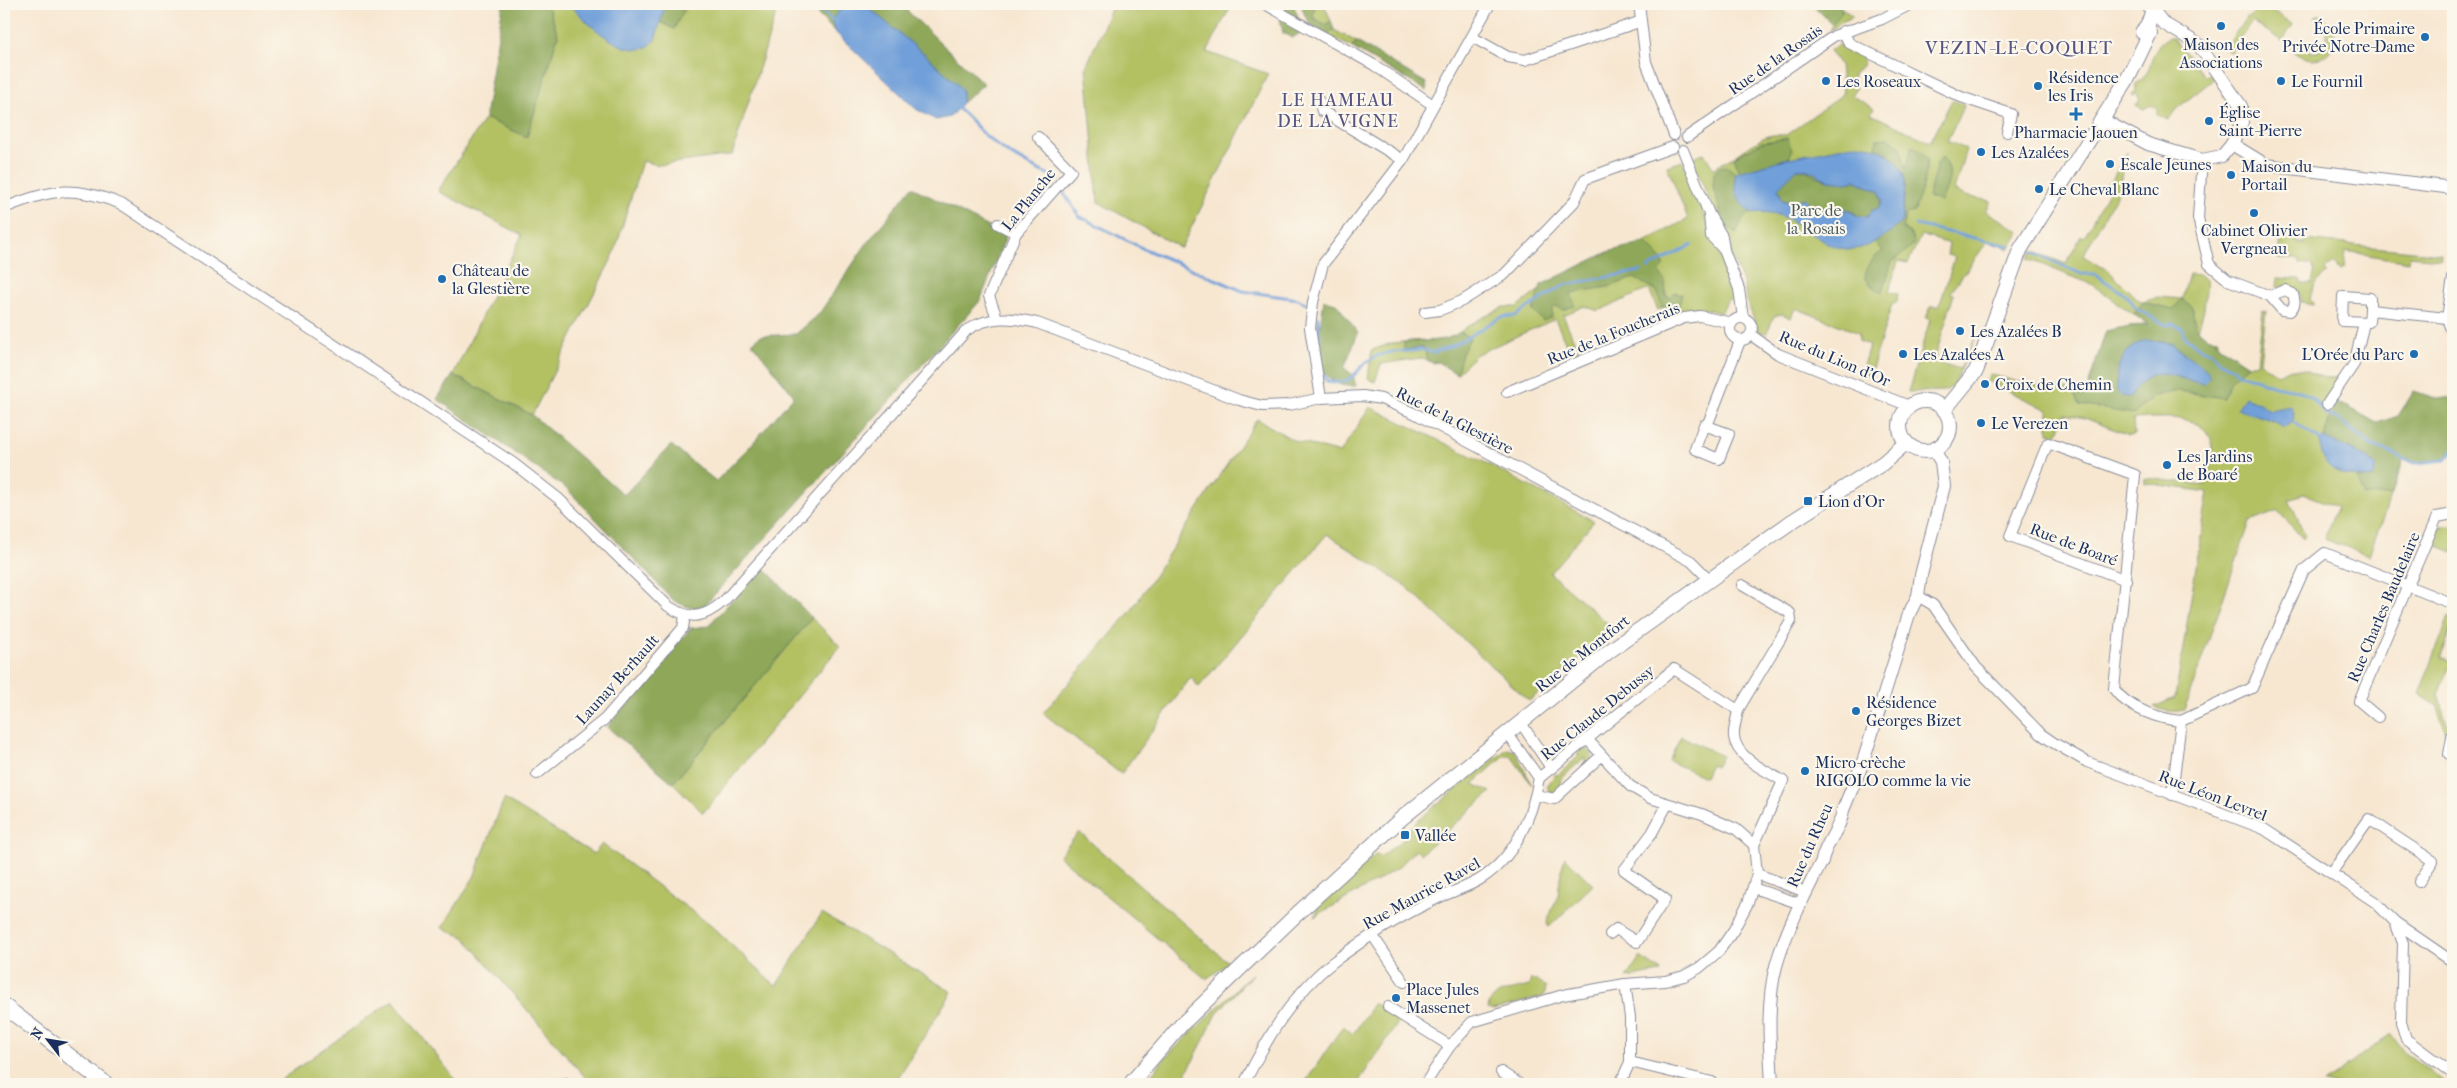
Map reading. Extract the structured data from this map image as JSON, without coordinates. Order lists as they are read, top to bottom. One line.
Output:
{"streets":{"main road":["Rue de Montfort"],"street":["Rue de la Rosais","La Planche","Rue de la Foucherais","Rue du Lion d'Or","Rue de la Glestière","Rue de Boaré","Rue Charles Baudelaire","Launay Berhault","Rue Claude Debussy","Rue Léon Levrel","Rue du Rheu","Rue Maurice Ravel"]},"crossings":[["La Planche","Rue de la Glestière"],["Rue de la Foucherais","Rue du Lion d'Or"],["Rue du Lion d'Or","Rue de Montfort"],["Rue du Lion d'Or","Rue du Rheu"],["Rue de la Glestière","Rue de Montfort"],["Rue de la Glestière","Launay Berhault"],["Rue de Montfort","Rue du Rheu"],["Rue Claude Debussy","Rue Maurice Ravel"],["Rue Léon Levrel","Rue du Rheu"]],"districts":["VEZIN-LE-COQUET","LE HAMEAU DE LA VIGNE"],"parks":["Parc de la Rosais"],"places":{"other":["Maison des Associations","École Primaire Privée Notre-Dame","Les Roseaux","Le Fournil","Résidence les Iris","Église Saint-Pierre","Les Azalées","Escale Jeunes","Maison du Portail","Le Cheval Blanc","Cabinet Olivier Vergneau","Château de la Glestière","Les Azalées B","Les Azalées A","L'Orée du Parc","Croix de Chemin","Le Verezen","Les Jardins de Boaré","Résidence Georges Bizet","Micro-crèche RIGOLO comme la vie","Place Jules Massenet"],"health":["Pharmacie Jaouen"],"transit":["Lion d'Or","Vallée"]},"north":"top left"}
